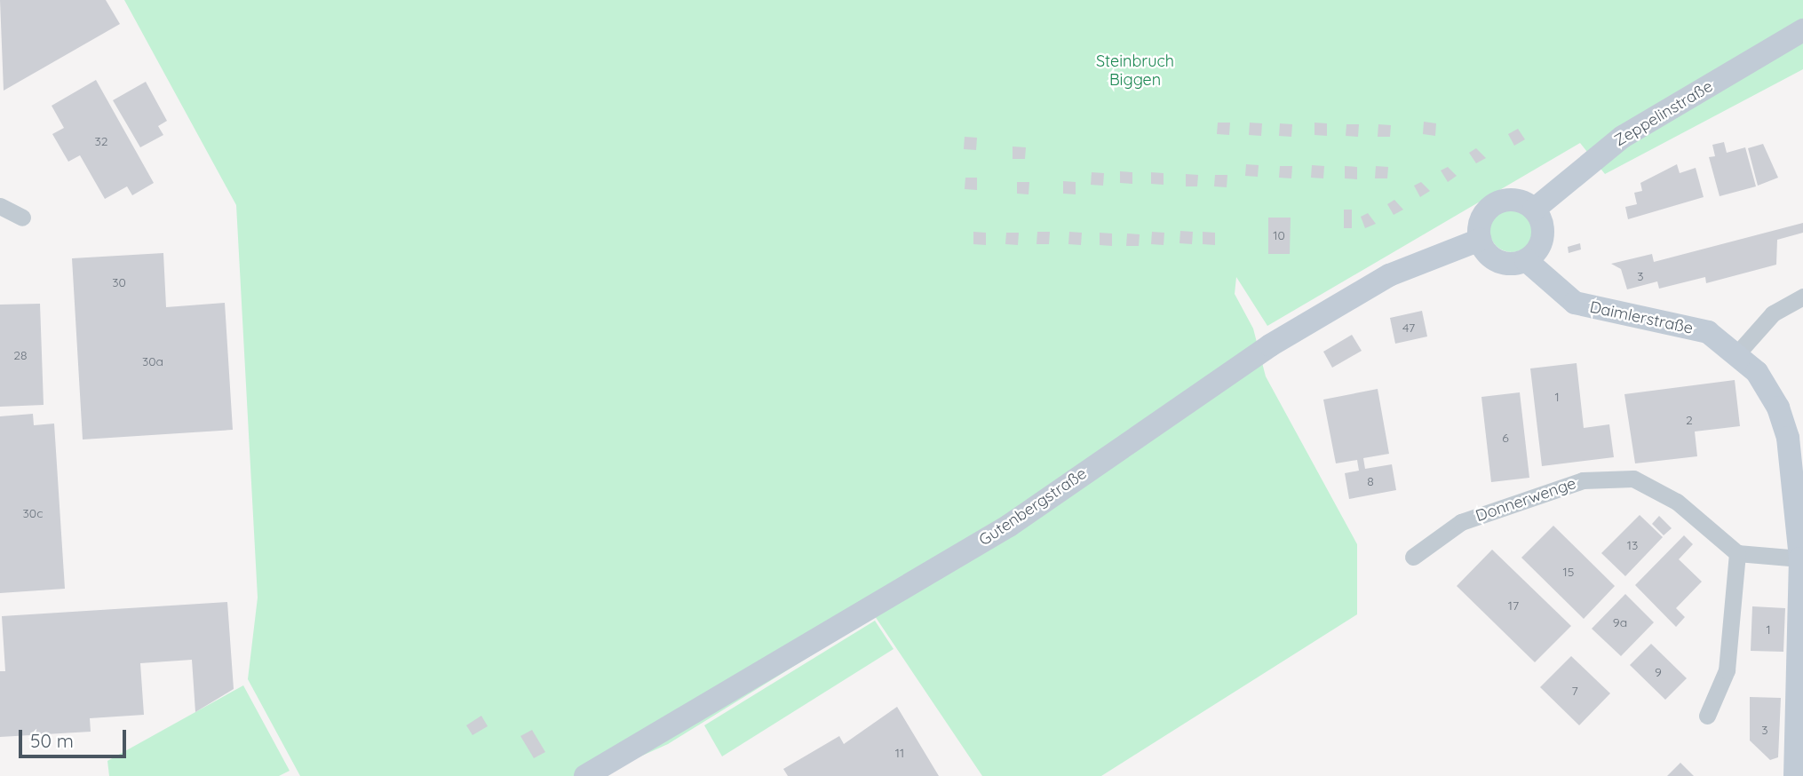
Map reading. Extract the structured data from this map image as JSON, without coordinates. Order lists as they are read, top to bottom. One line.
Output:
{"streets":{"main road":["Zeppelinstraße","Daimlerstraße","Gutenbergstraße"],"street":["Donnerwenge"]},"crossings":[["Zeppelinstraße","Daimlerstraße"],["Zeppelinstraße","Gutenbergstraße"],["Daimlerstraße","Gutenbergstraße"]],"parks":["Steinbruch Biggen"],"house_numbers":["32","10","3","30","47","28","30a","1","2","6","8","30c","13","15","17","9a","1","9","7","3","11"],"scale_bar":"50 m"}
